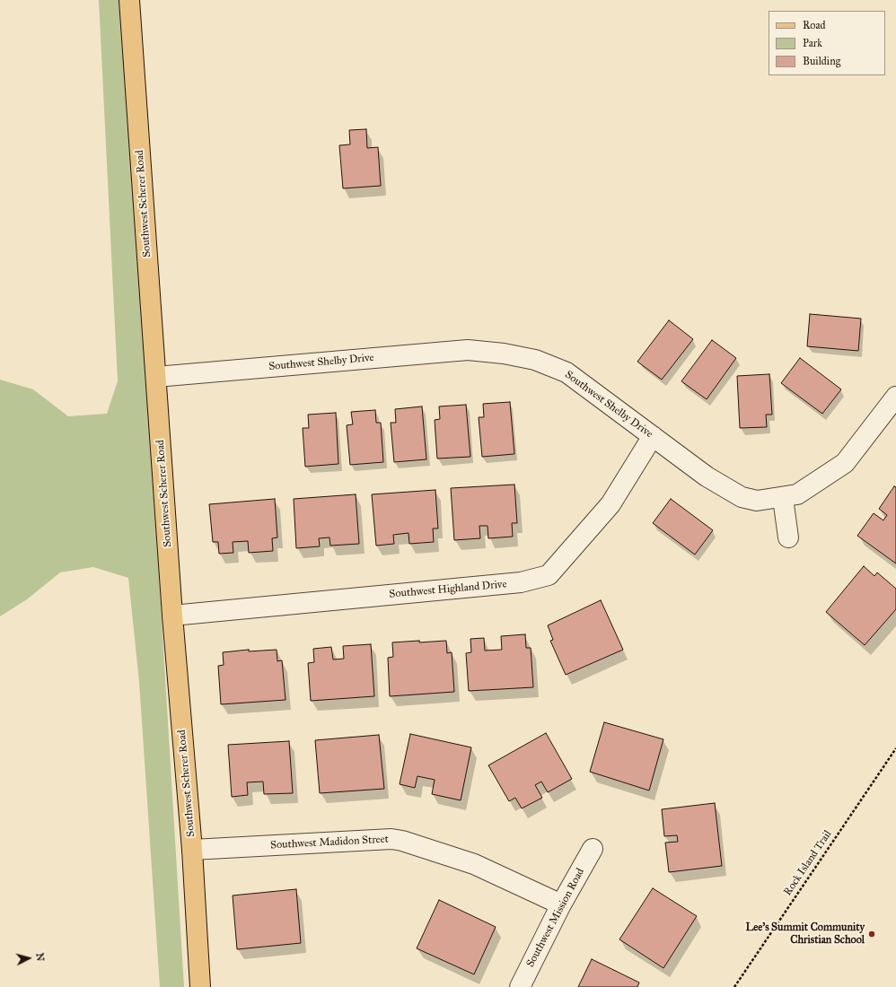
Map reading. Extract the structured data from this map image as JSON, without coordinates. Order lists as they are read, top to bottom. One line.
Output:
{"streets":{"main road":["Southwest Scherer Road"],"street":["Southwest Shelby Drive","Southwest Highland Drive","Southwest Madidon Street","Southwest Mission Road"],"path":["Rock Island Trail"]},"crossings":[["Southwest Scherer Road","Southwest Shelby Drive"],["Southwest Scherer Road","Southwest Highland Drive"],["Southwest Scherer Road","Southwest Madidon Street"],["Southwest Shelby Drive","Southwest Highland Drive"],["Southwest Madidon Street","Southwest Mission Road"]],"places":["Lee's Summit Community Christian School"],"legend":["Road","Park","Building"],"north":"right"}
